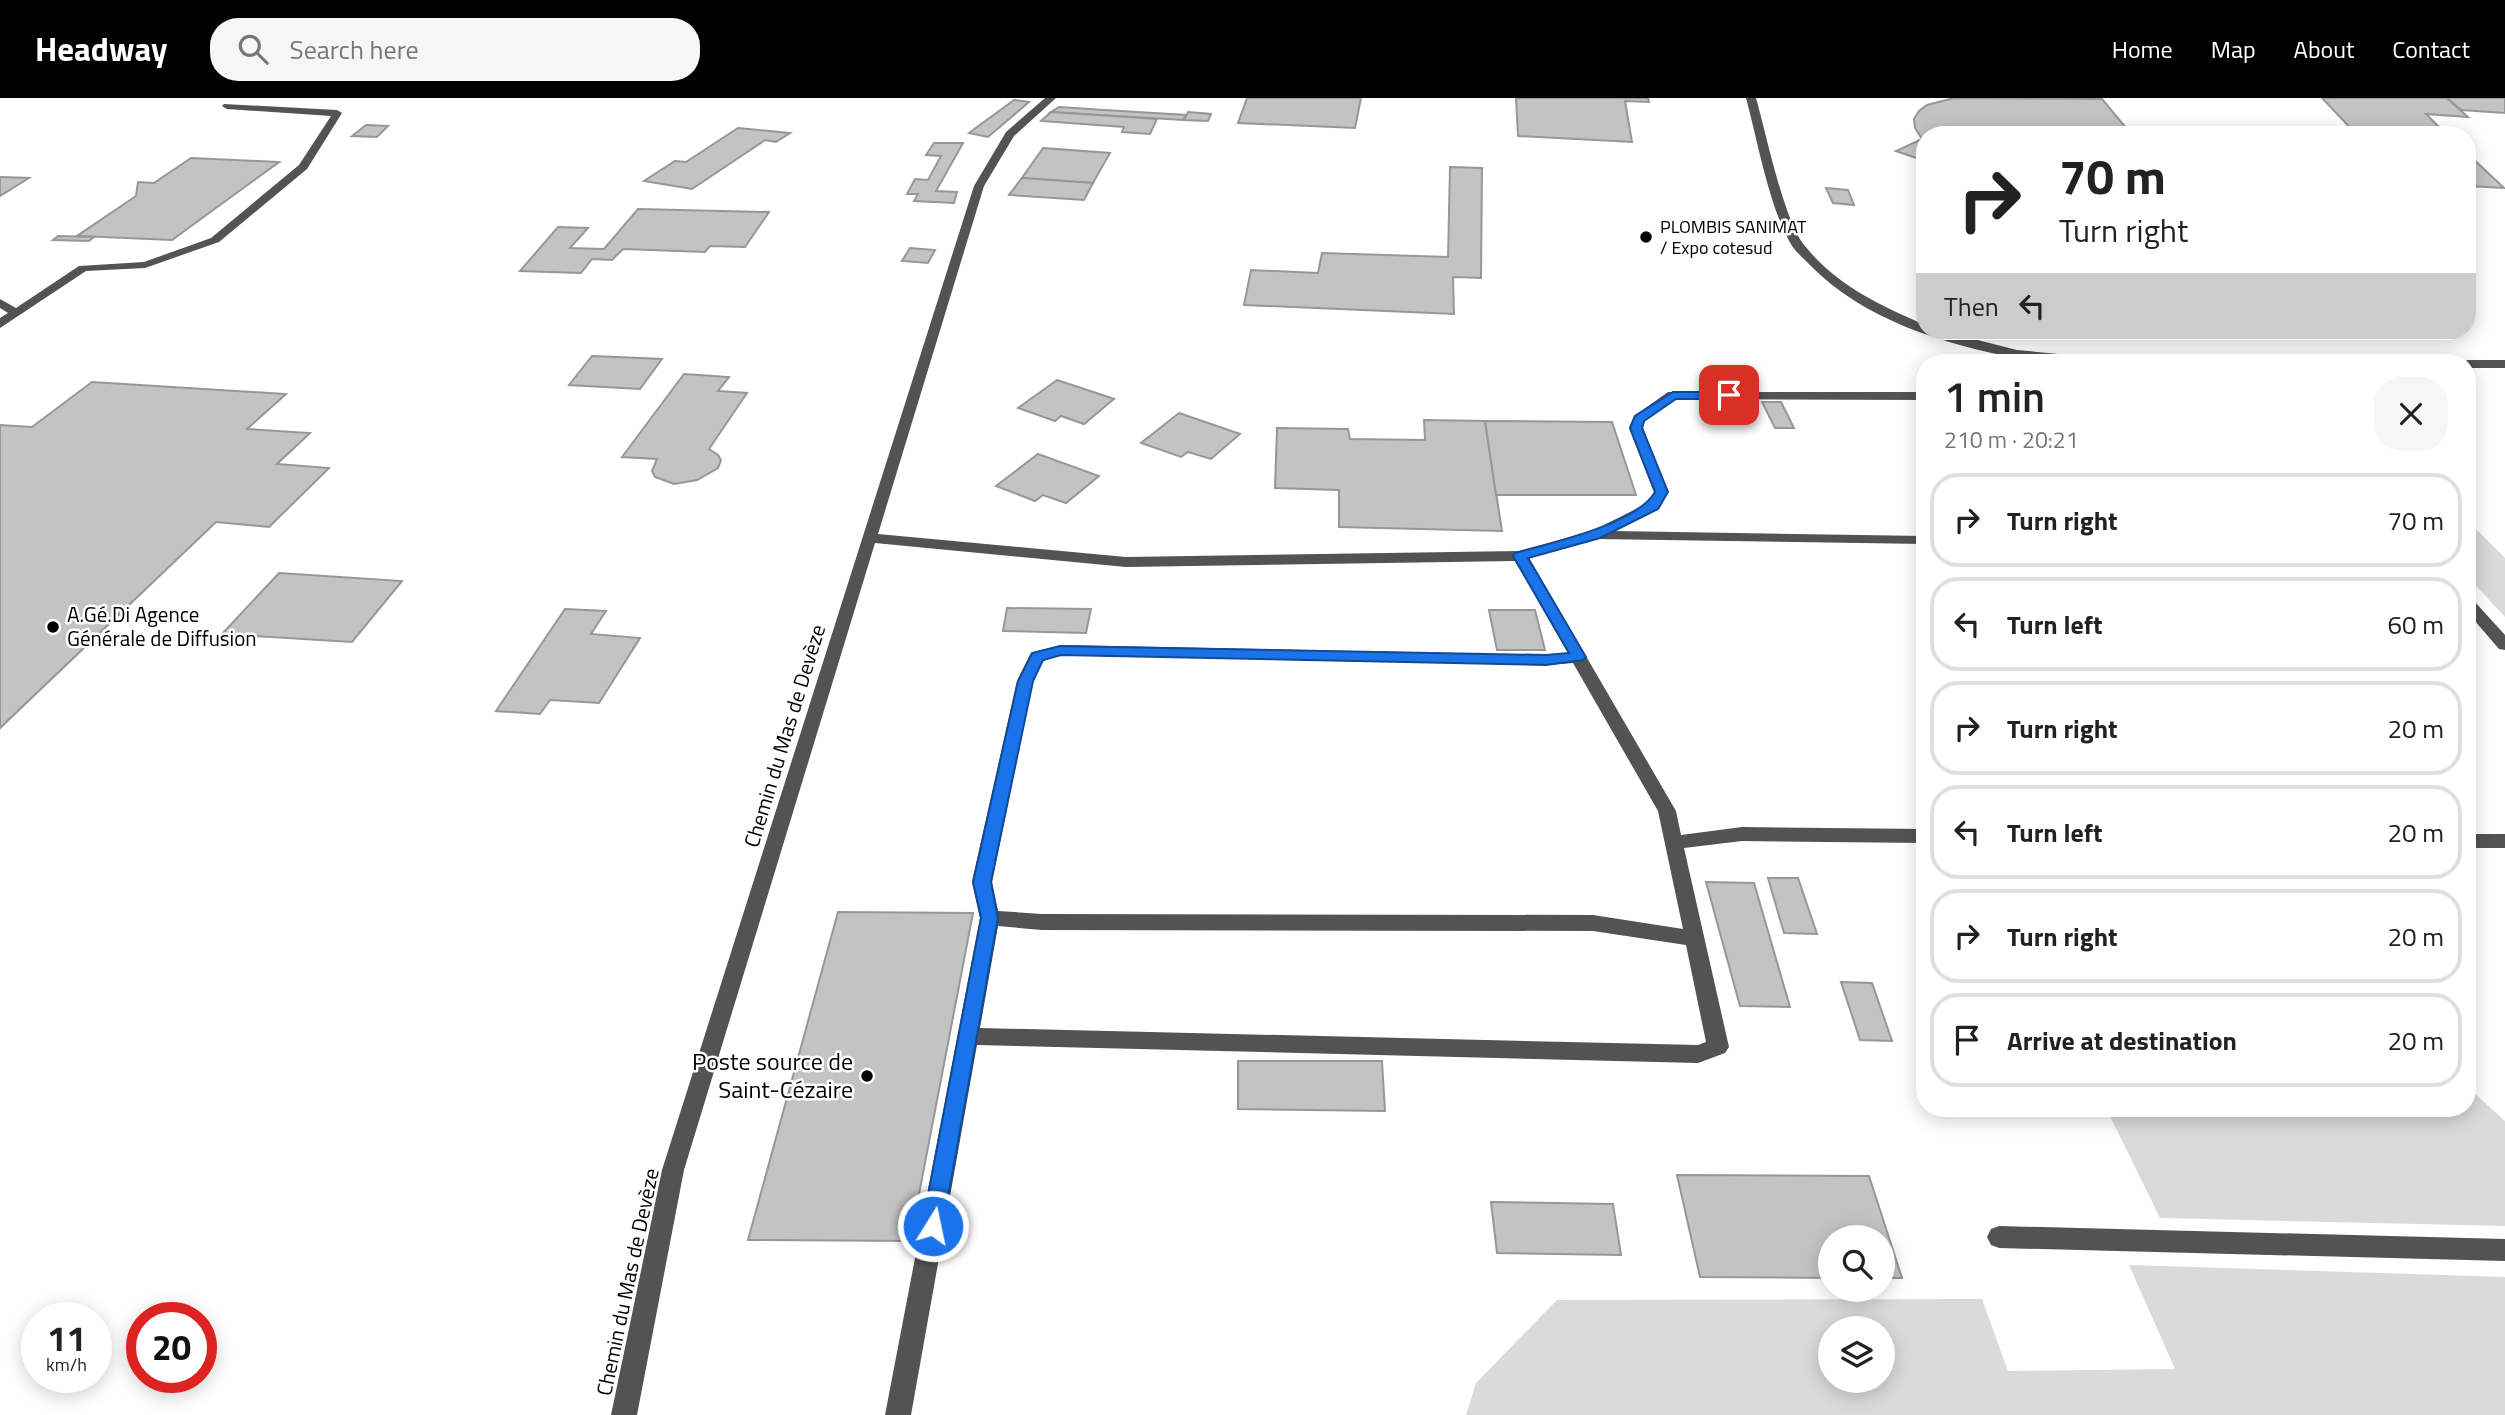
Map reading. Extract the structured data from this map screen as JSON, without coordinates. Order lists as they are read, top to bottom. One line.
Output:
{"streets":{"street":["Chemin du Mas de Devèze"]},"places":["PLOMBIS SANIMAT / Expo cotesud","A.Gé.Di Agence Générale de Diffusion","Poste source de Saint-Cézaire"],"page":{"header":"Headway","search":"Search here","nav":["Home","Map","About","Contact"],"turn":["70 m","Turn right"],"then":"Then","heading":["1 min","210 m · 20:21"],"list":[{"name":"Turn right","value":"70 m"},{"name":"Turn left","value":"60 m"},{"name":"Turn right","value":"20 m"},{"name":"Turn left","value":"20 m"},{"name":"Turn right","value":"20 m"},{"name":"Arrive at destination","value":"20 m"}],"speed":"11 km/h","limit":"20"}}
